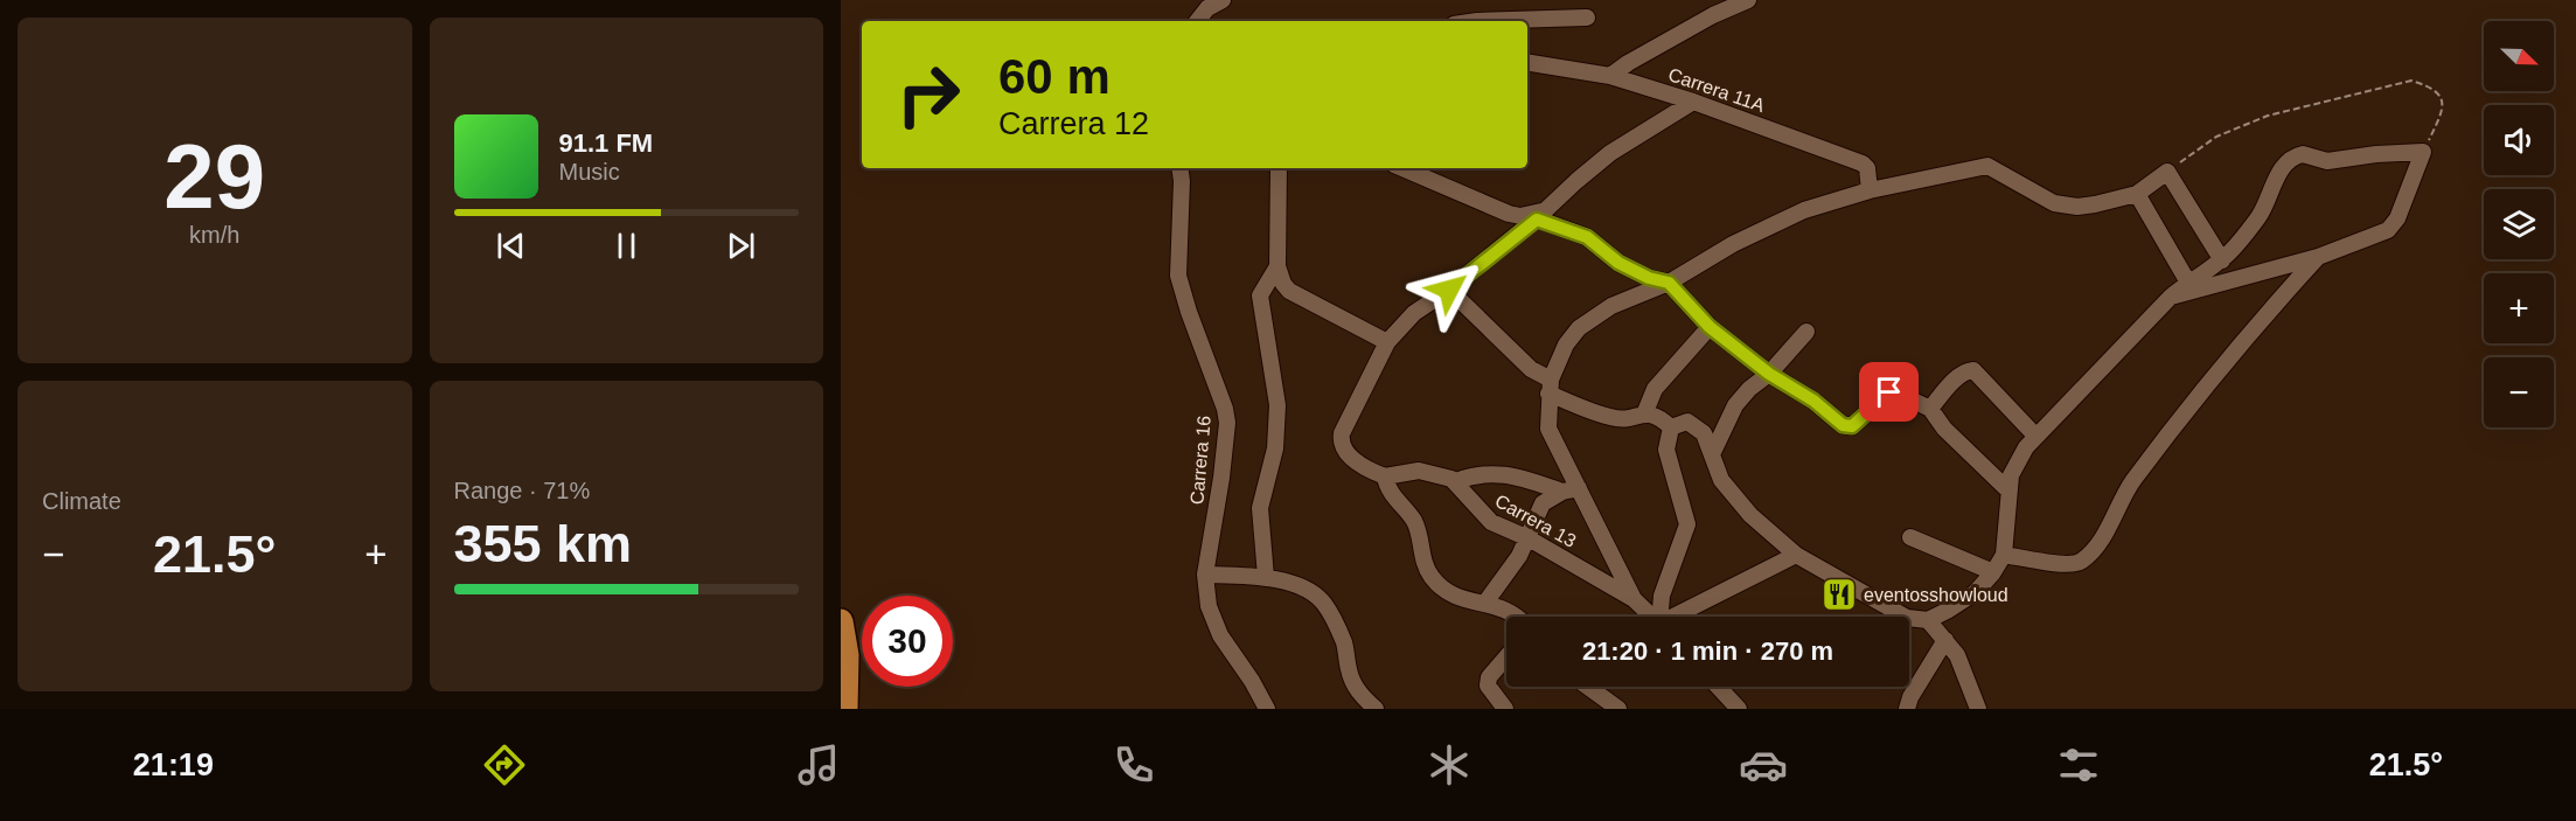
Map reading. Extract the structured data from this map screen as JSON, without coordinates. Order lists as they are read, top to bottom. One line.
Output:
{"streets":{"street":["Carrera 11A","Carrera 16","Carrera 13"]},"places":{"restaurant":["eventosshowloud"]},"north":"bottom right","page":{"tile":[["29","km/h"],"Climate",["Range · 71%","355 km"]],"map_buttons":["+","−"],"turn":["60 m","Carrera 12"],"song":["91.1 FM","Music"],"heat":["−","21.5°","+"],"limit":"30","trip":"21:20 · 1 min · 270 m","tabs":["21:19","21.5°"]}}
